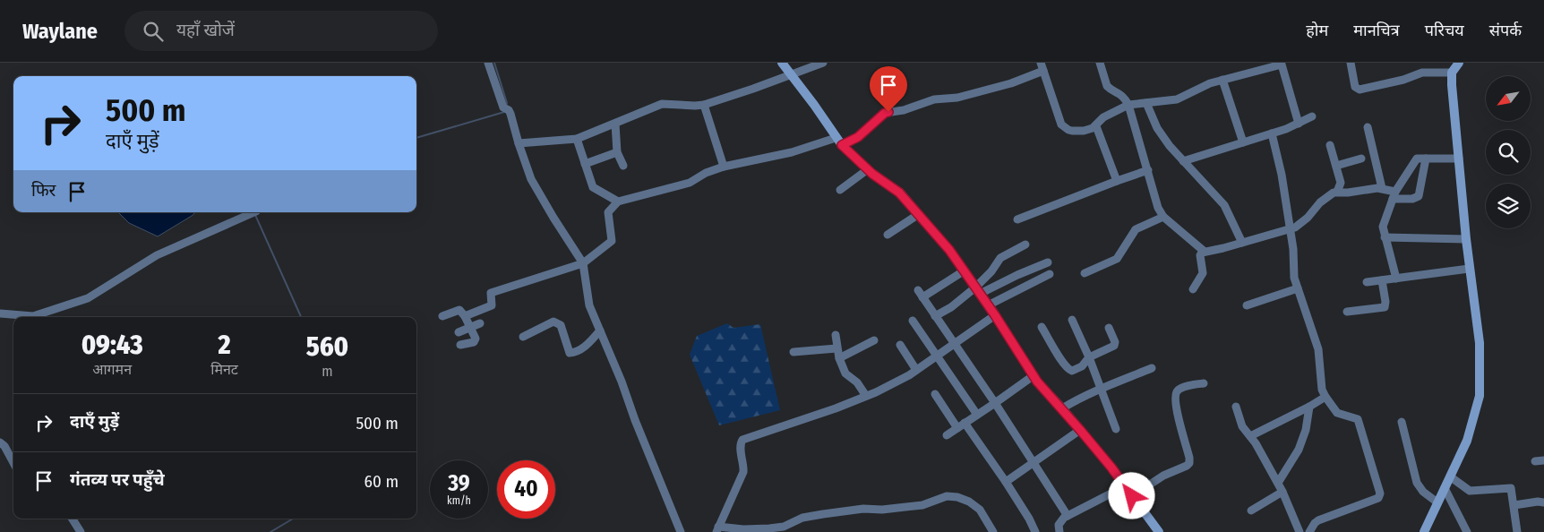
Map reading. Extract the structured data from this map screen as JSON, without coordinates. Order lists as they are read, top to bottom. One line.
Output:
{"north":"bottom left","page":{"header":"Waylane","search":"यहाँ खोजें","nav":["होम","मानचित्र","परिचय","संपर्क"],"turn":["500 m","दाएँ मुड़ें"],"then":"फिर","eta":["09:43","आगमन","2","मिनट","560","m"],"list":[{"name":"दाएँ मुड़ें","value":"500 m"},{"name":"गंतव्य पर पहुँचे","value":"60 m"}],"speed":"39 km/h","limit":"40"}}
